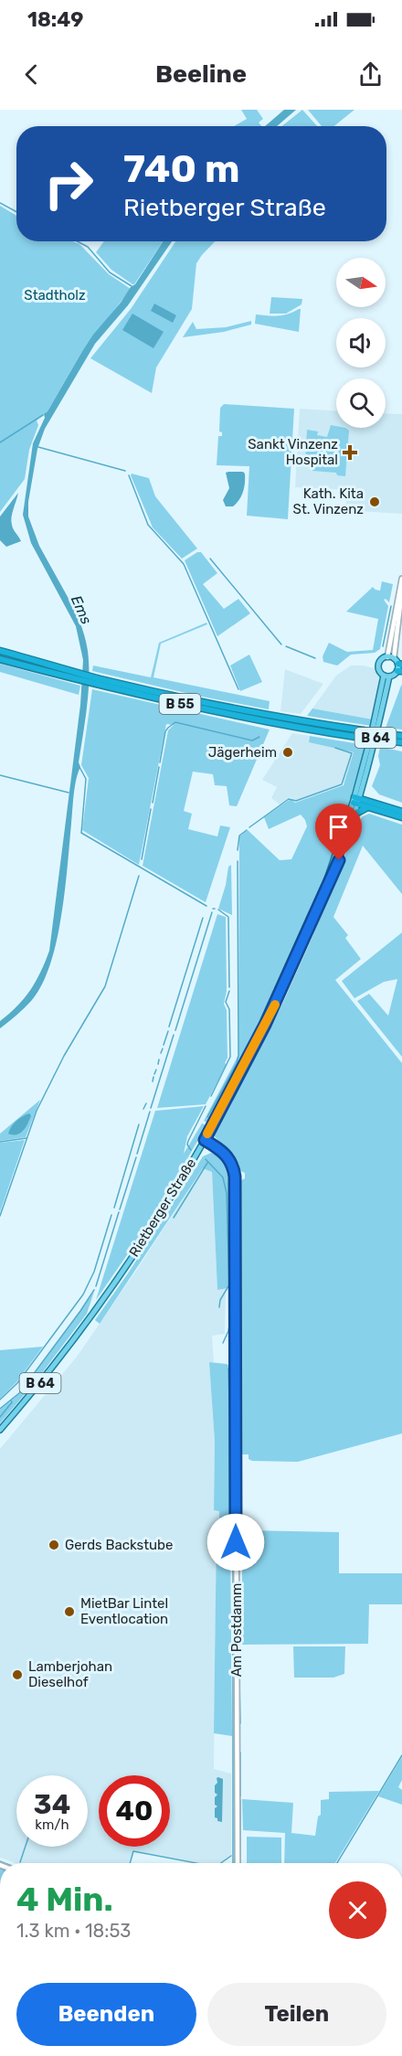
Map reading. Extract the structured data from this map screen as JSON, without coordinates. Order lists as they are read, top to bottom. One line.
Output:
{"streets":{"highway":["B 55","B 64"],"main road":["Rietberger Straße"],"street":["Am Postdamm"]},"crossings":[["B 64","Rietberger Straße"],["Rietberger Straße","Am Postdamm"]],"water":["Ems"],"parks":["Stadtholz"],"places":{"health":["Sankt Vinzenz Hospital"],"other":["Kath. Kita St. Vinzenz","Jägerheim","Gerds Backstube","MietBar Lintel Eventlocation","Lamberjohan Dieselhof"]},"north":"right","page":{"status":"18:49","header":"Beeline","turn":["740 m","Rietberger Straße"],"speed":"34 km/h","limit":"40","heading":["4 Min.","1.3 km · 18:53"],"buttons":["Beenden","Teilen"]}}
